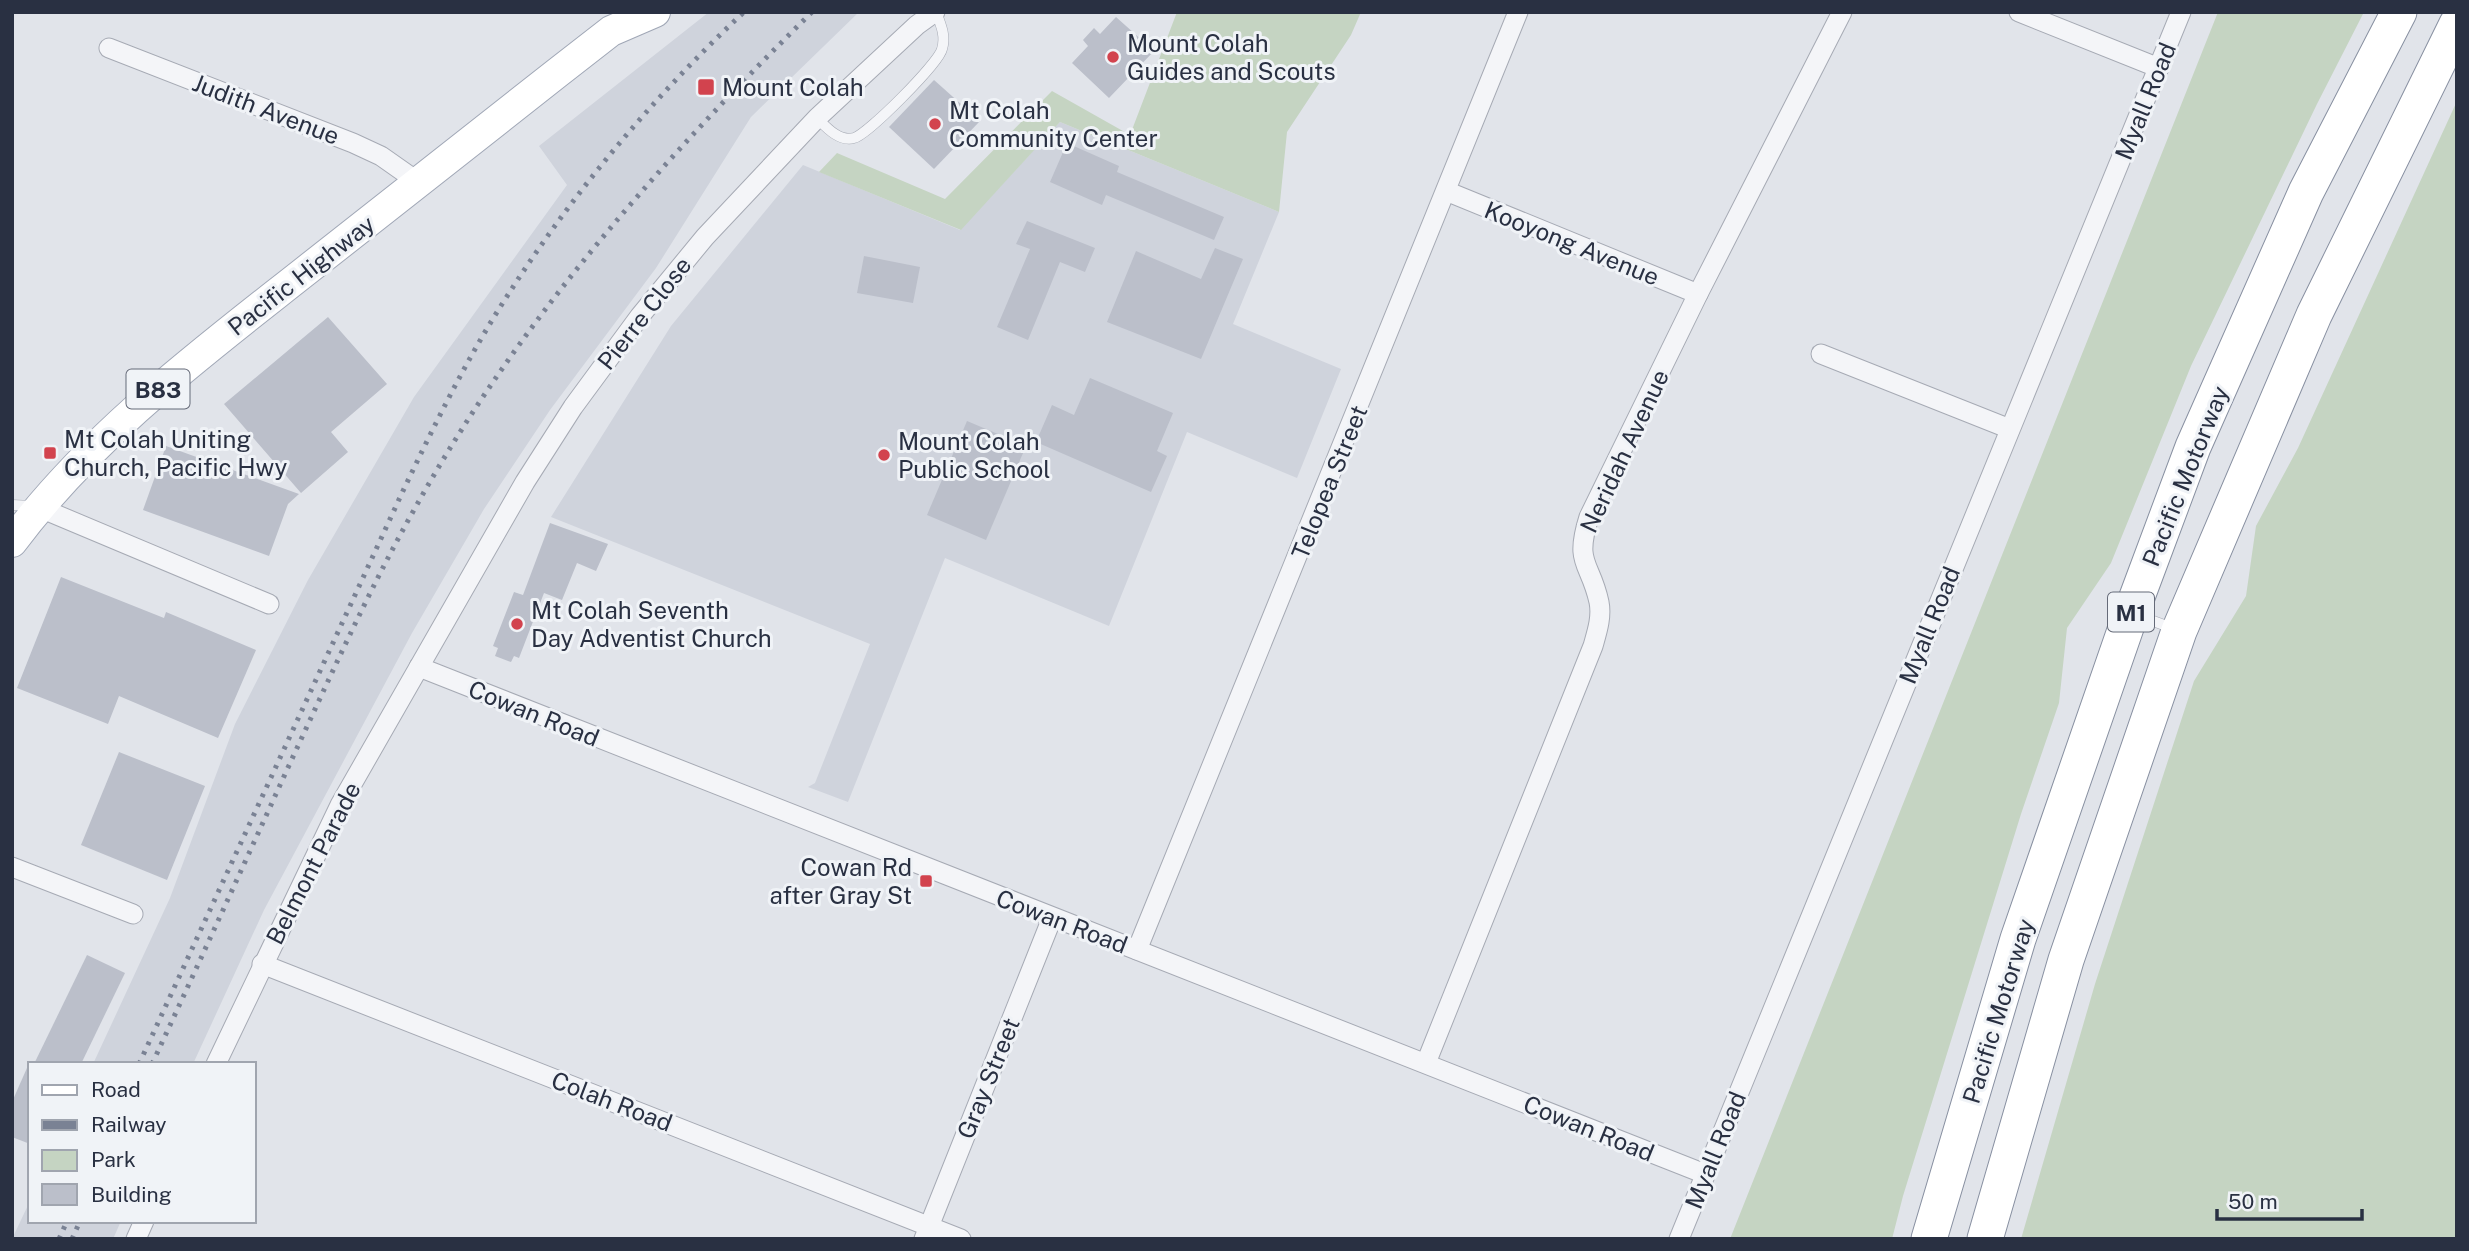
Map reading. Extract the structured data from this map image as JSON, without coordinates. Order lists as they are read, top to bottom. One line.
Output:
{"streets":{"highway":["Pacific Motorway","M1"],"main road":["Pacific Highway","B83"],"street":["Myall Road","Judith Avenue","Kooyong Avenue","Pierre Close","Neridah Avenue","Telopea Street","Cowan Road","Belmont Parade","Gray Street","Colah Road"]},"crossings":[["Myall Road","Cowan Road"],["Judith Avenue","Pacific Highway"],["Kooyong Avenue","Neridah Avenue"],["Kooyong Avenue","Telopea Street"],["Pierre Close","Cowan Road"],["Pierre Close","Belmont Parade"],["Neridah Avenue","Cowan Road"],["Telopea Street","Cowan Road"],["Cowan Road","Belmont Parade"],["Cowan Road","Gray Street"],["Belmont Parade","Colah Road"],["Gray Street","Colah Road"]],"places":{"other":["Mount Colah Guides and Scouts","Mt Colah Community Center","Mount Colah Public School","Mt Colah Seventh Day Adventist Church"],"transit":["Mount Colah","Mt Colah Uniting Church, Pacific Hwy","Cowan Rd after Gray St"]},"legend":["Road","Railway","Park","Building"],"scale_bar":"50 m"}
